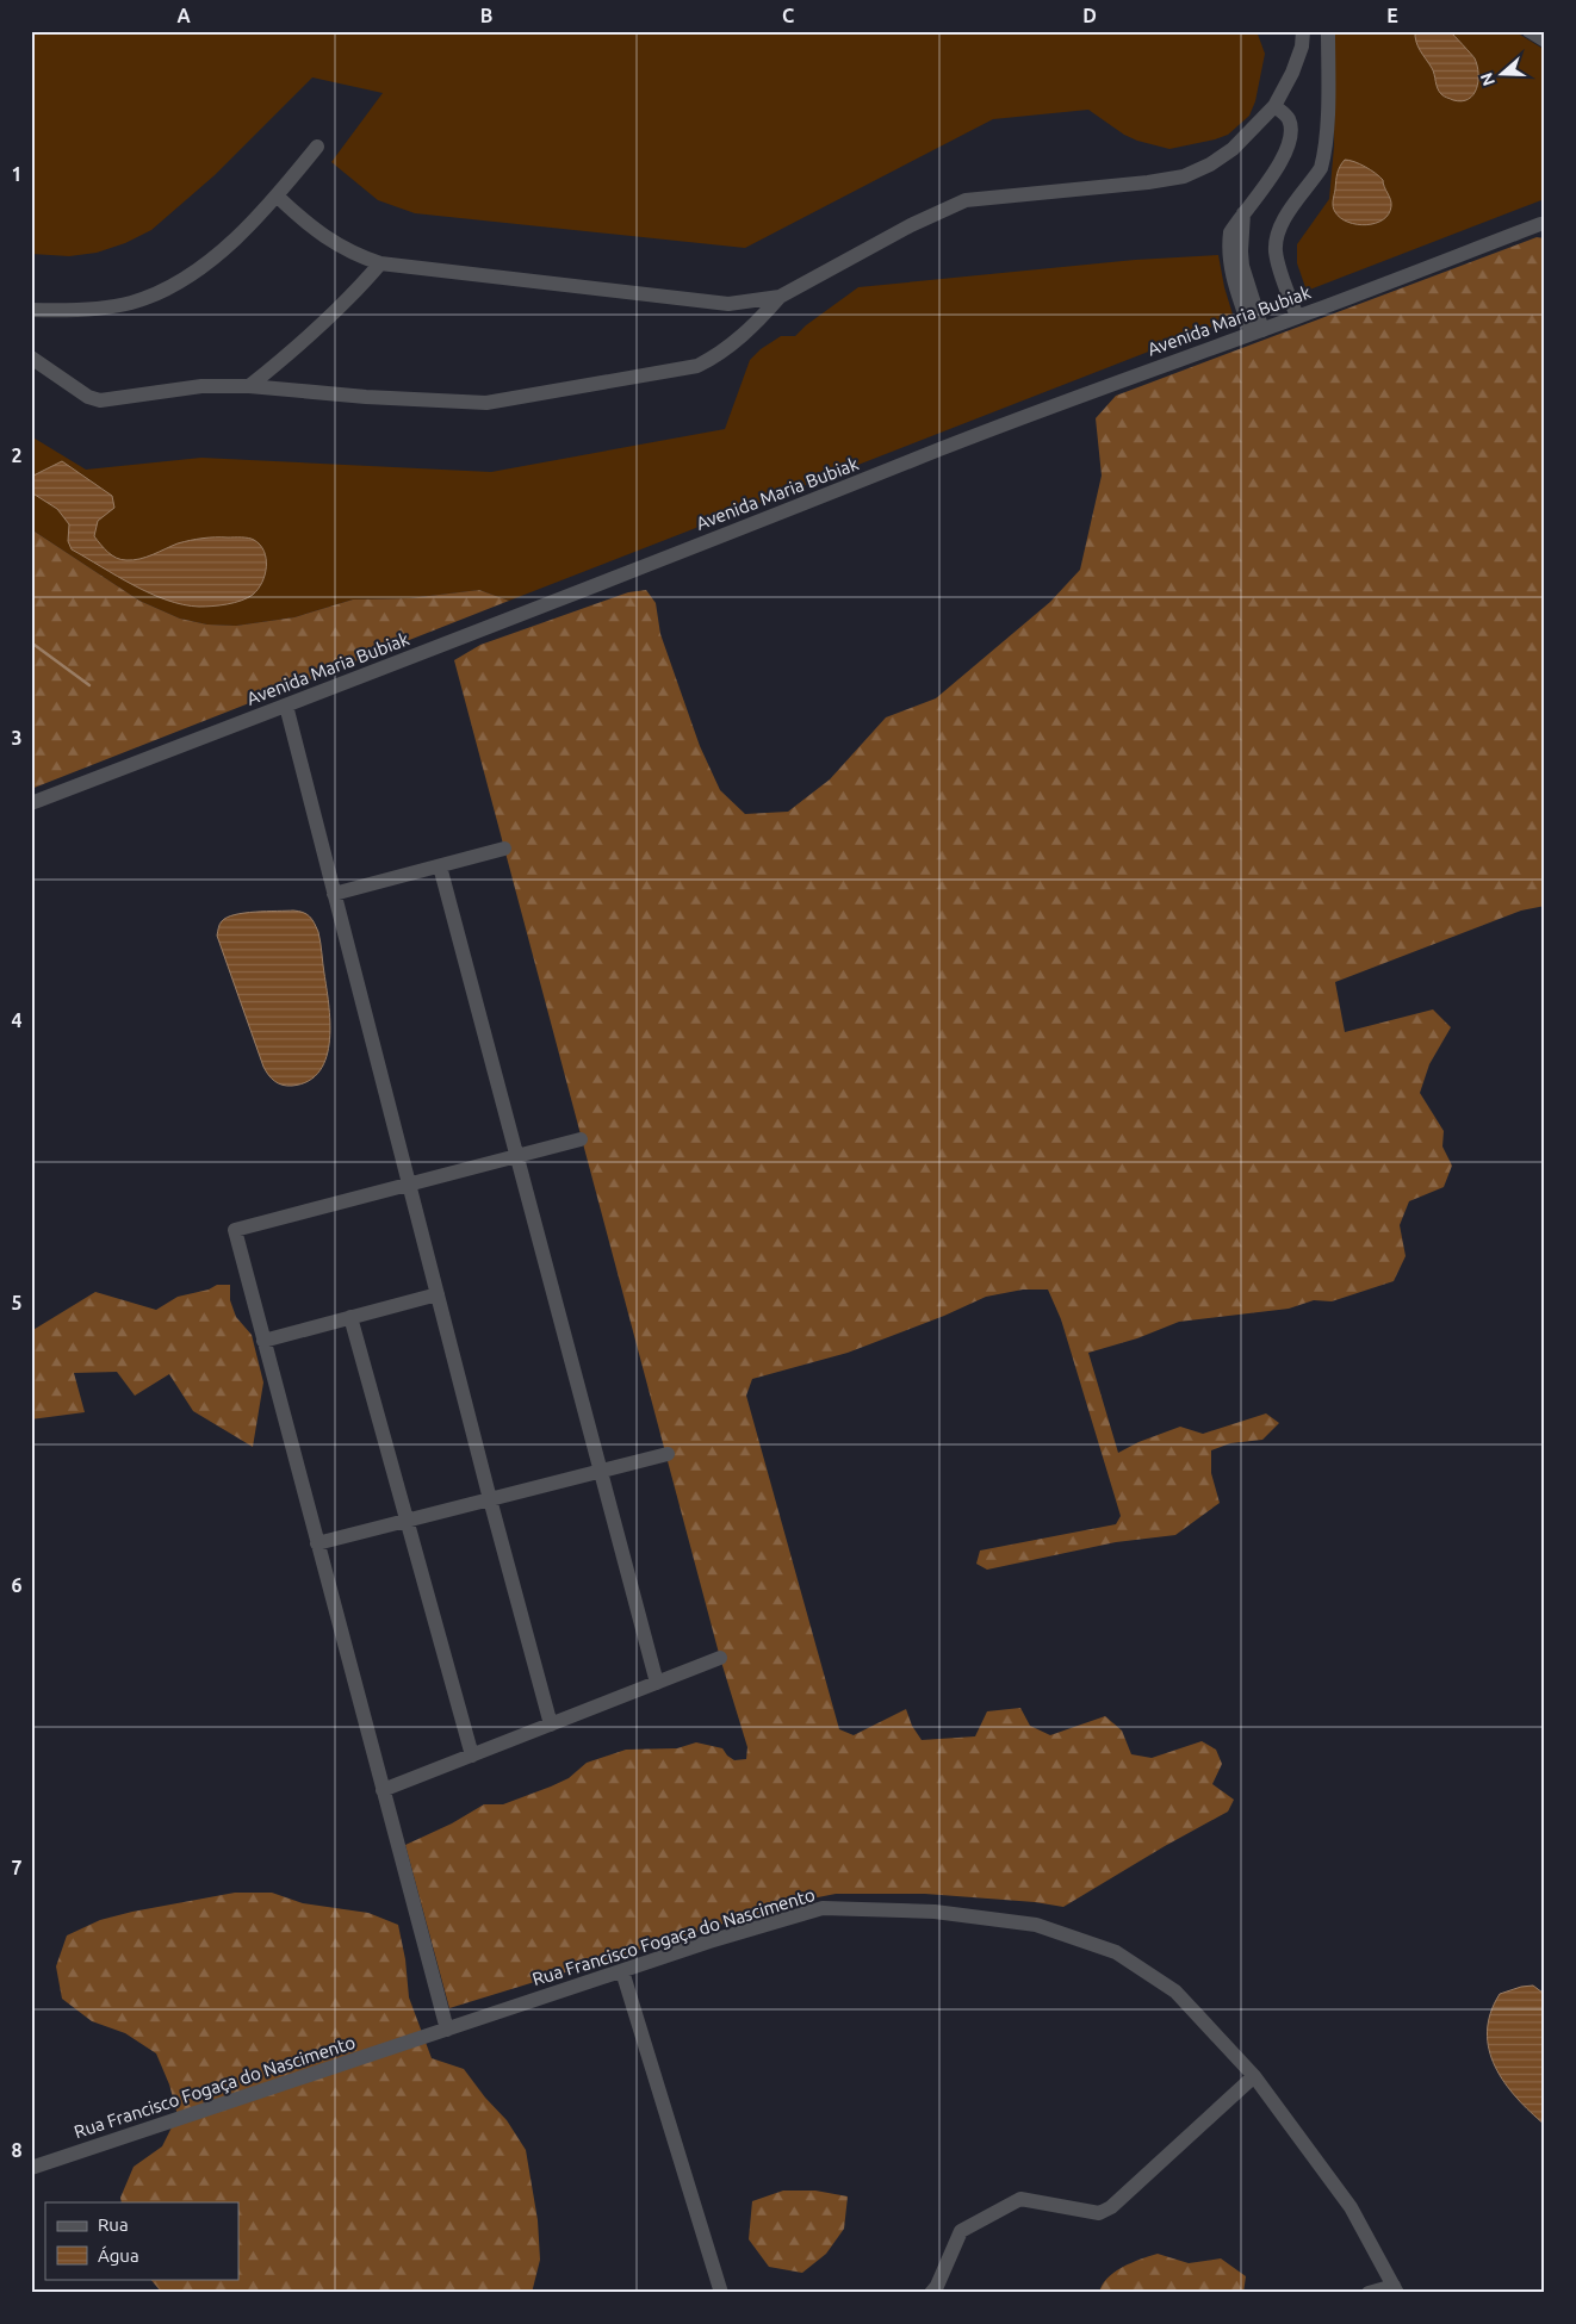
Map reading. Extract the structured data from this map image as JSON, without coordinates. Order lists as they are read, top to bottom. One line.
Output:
{"streets":{"street":["Avenida Maria Bubiak","Rua Francisco Fogaça do Nascimento"]},"legend":["Rua","Água"],"north":"left","grid":{"columns":["A","B","C","D","E"],"rows":["1","2","3","4","5","6","7","8"]}}
